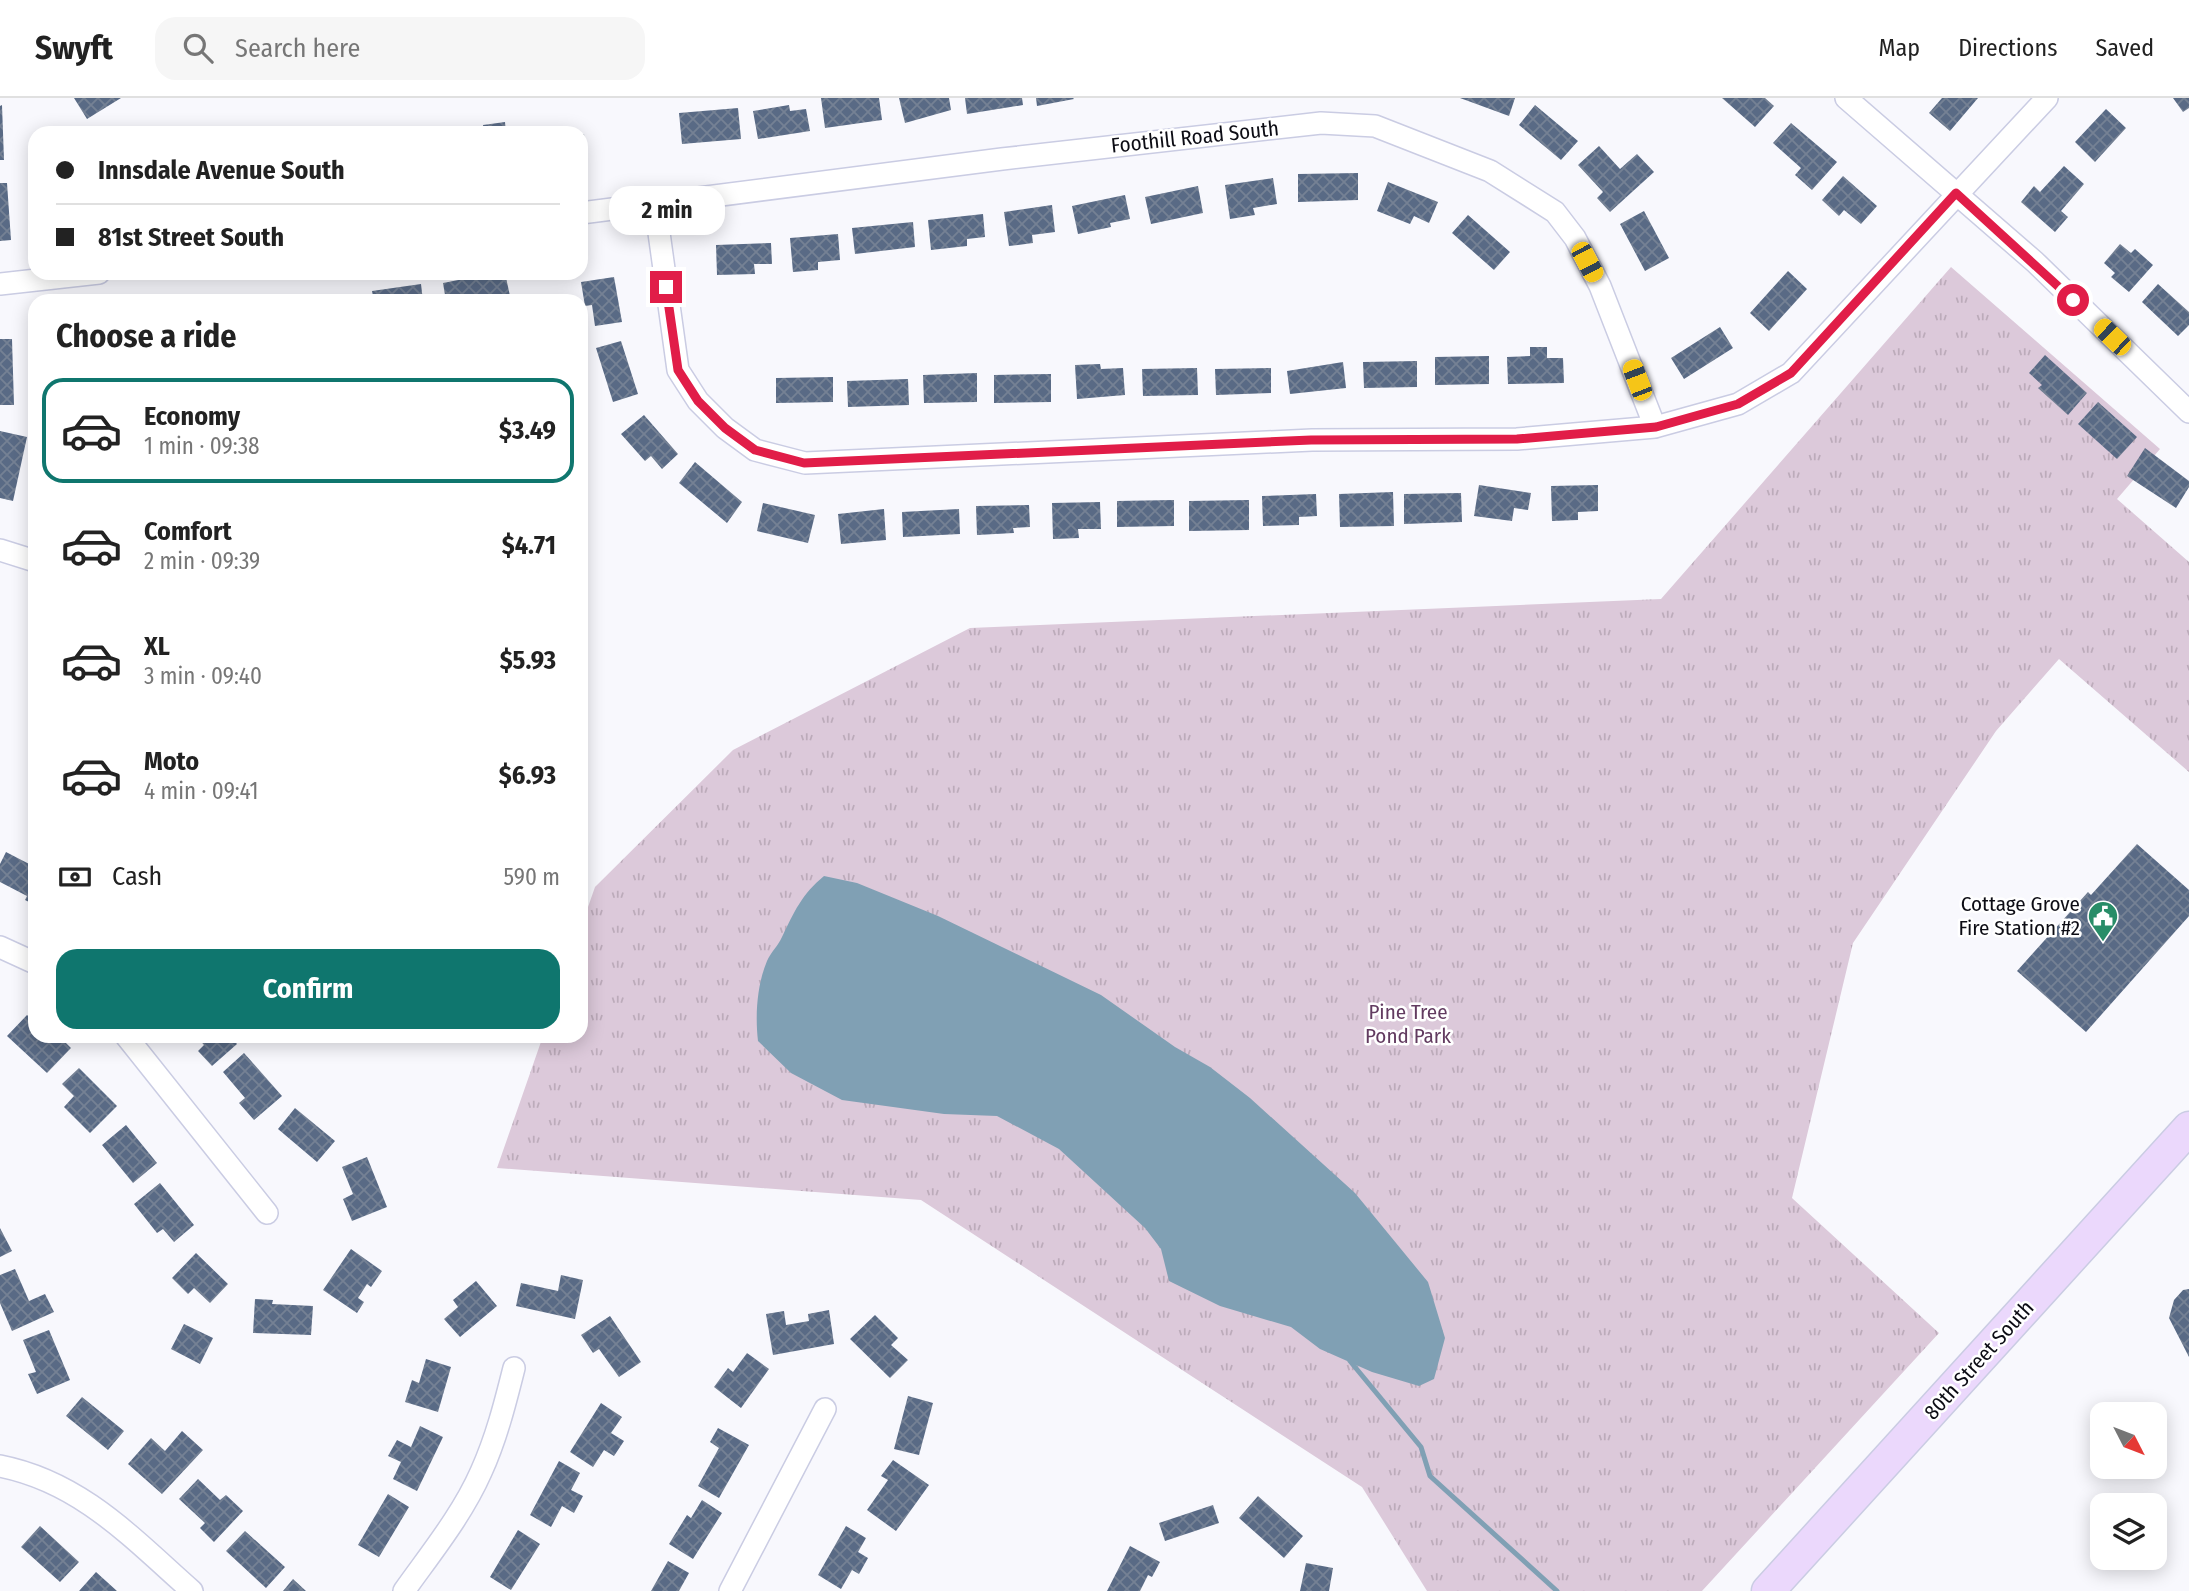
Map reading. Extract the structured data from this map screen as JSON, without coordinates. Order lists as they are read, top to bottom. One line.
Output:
{"streets":{"main road":["80th Street South"],"street":["Foothill Road South"]},"parks":["Pine Tree Pond Park"],"places":{"public building":["Cottage Grove Fire Station #2"]},"north":"bottom right","page":{"header":"Swyft","search":"Search here","nav":["Map","Directions","Saved"],"banner":["Innsdale Avenue South","81st Street South"],"bubble":"2 min","heading":"Choose a ride","list":[{"name":"Economy","note":"1 min · 09:38","value":"$3.49"},{"name":"Comfort","note":"2 min · 09:39","value":"$4.71"},{"name":"XL","note":"3 min · 09:40","value":"$5.93"},{"name":"Moto","note":"4 min · 09:41","value":"$6.93"}],"pay":["Cash","590 m"],"buttons":"Confirm"}}
